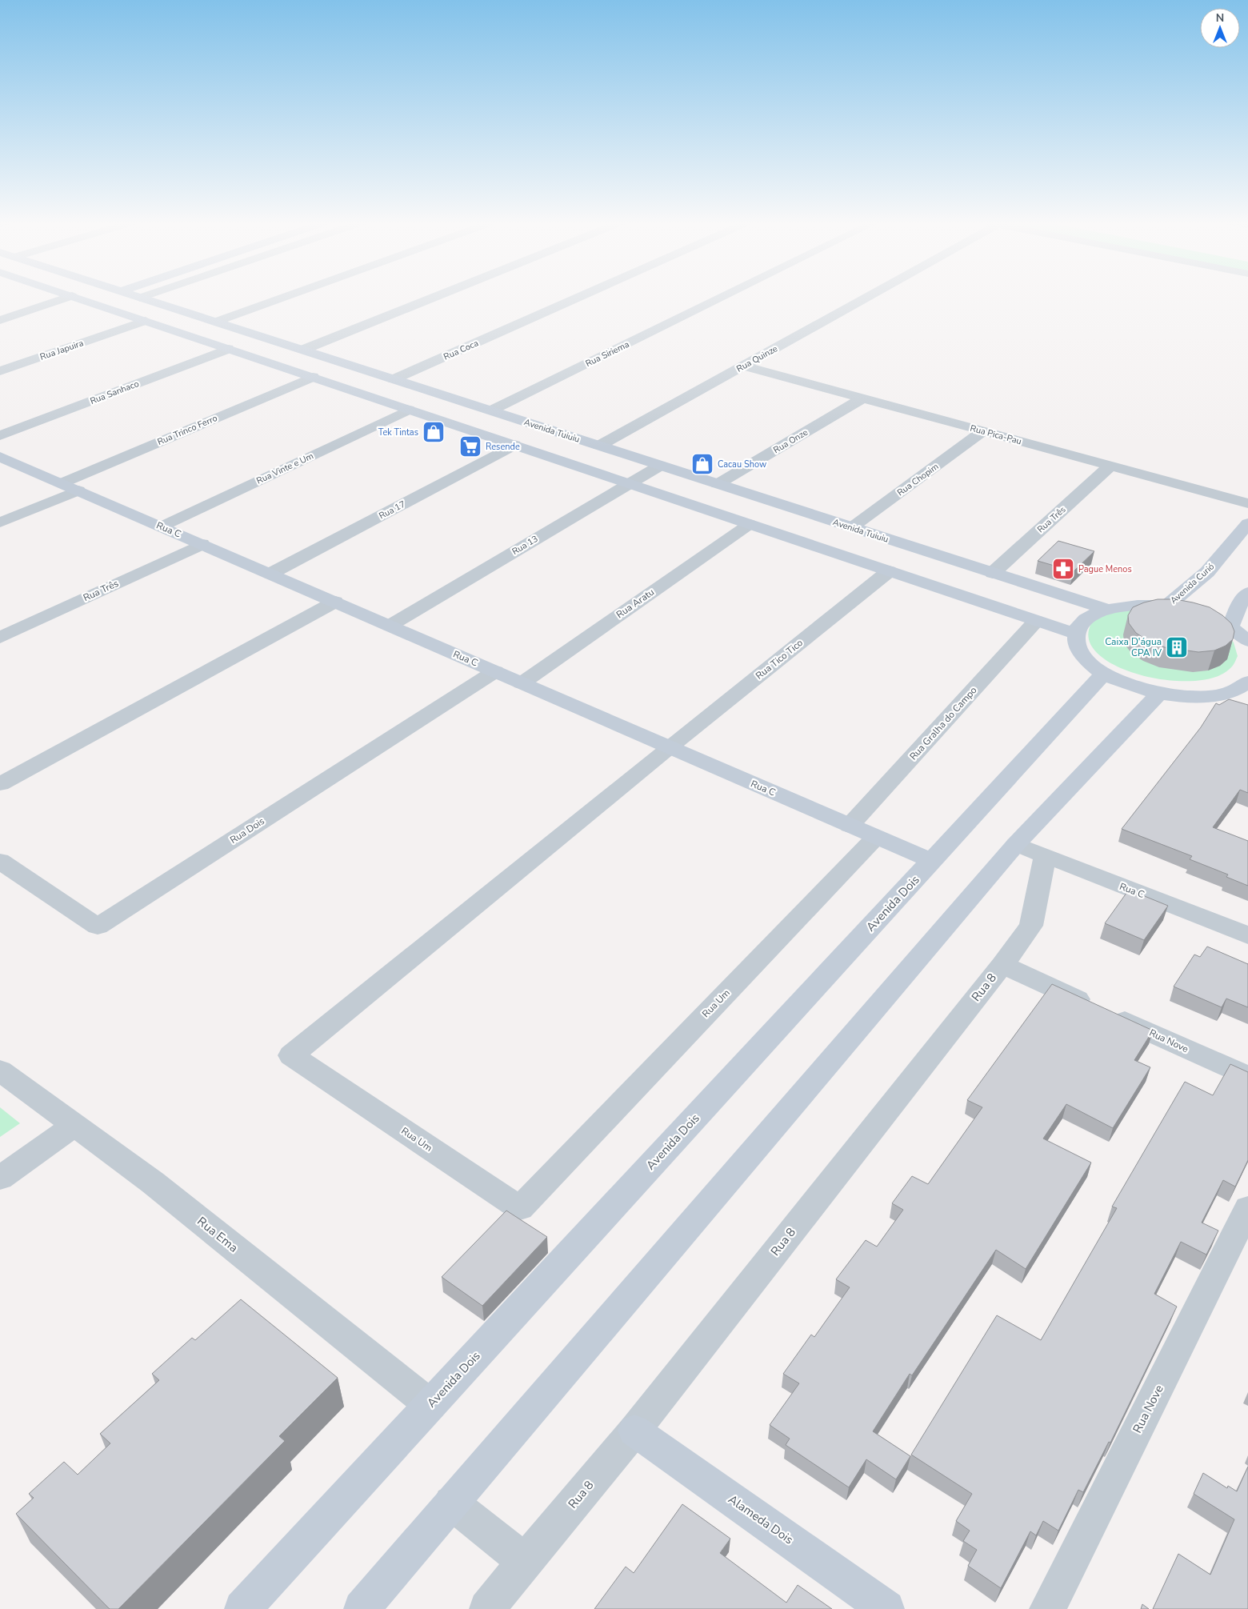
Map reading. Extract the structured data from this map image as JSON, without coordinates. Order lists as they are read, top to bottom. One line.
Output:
{"streets":{"main road":["Avenida Tuiuiu","Rua C","Avenida Curió","Avenida Dois","Alameda Dois"],"street":["Rua Japuira","Rua Coca","Rua Siriema","Rua Quinze","Rua Sanhaco","Rua Trinco Ferro","Rua Pica-Pau","Rua Onze","Rua Vinte e Um","Rua Chopim","Rua 17","Rua Três","Rua 13","Rua Aratu","Rua Tico Tico","Rua Gralha do Campo","Rua Dois","Rua 8","Rua Um","Rua Nove","Rua Ema"]},"crossings":[["Rua Coca","Avenida Tuiuiu"],["Rua Siriema","Avenida Tuiuiu"],["Rua Quinze","Avenida Tuiuiu"],["Rua Quinze","Rua Pica-Pau"],["Rua Trinco Ferro","Rua C"],["Avenida Tuiuiu","Rua Onze"],["Avenida Tuiuiu","Rua Chopim"],["Avenida Tuiuiu","Rua Três"],["Avenida Tuiuiu","Rua 13"],["Rua Pica-Pau","Rua Onze"],["Rua Pica-Pau","Rua Chopim"],["Rua Pica-Pau","Rua Três"],["Rua Vinte e Um","Rua C"],["Rua 17","Rua C"],["Rua Três","Rua C"],["Rua C","Rua 13"],["Rua C","Rua Aratu"],["Rua C","Rua Tico Tico"],["Rua C","Rua Gralha do Campo"],["Rua C","Rua Dois"],["Rua C","Avenida Dois"],["Rua C","Rua 8"],["Rua C","Rua Um"],["Rua Tico Tico","Rua Um"],["Avenida Dois","Rua Ema"],["Rua 8","Rua Nove"],["Rua 8","Alameda Dois"]],"places":{"shop":["Tek Tintas","Cacau Show"],"supermarket":["Resende"],"pharmacy":["Pague Menos"],"building":["Caixa D'água CPA IV"]},"north":"top"}
